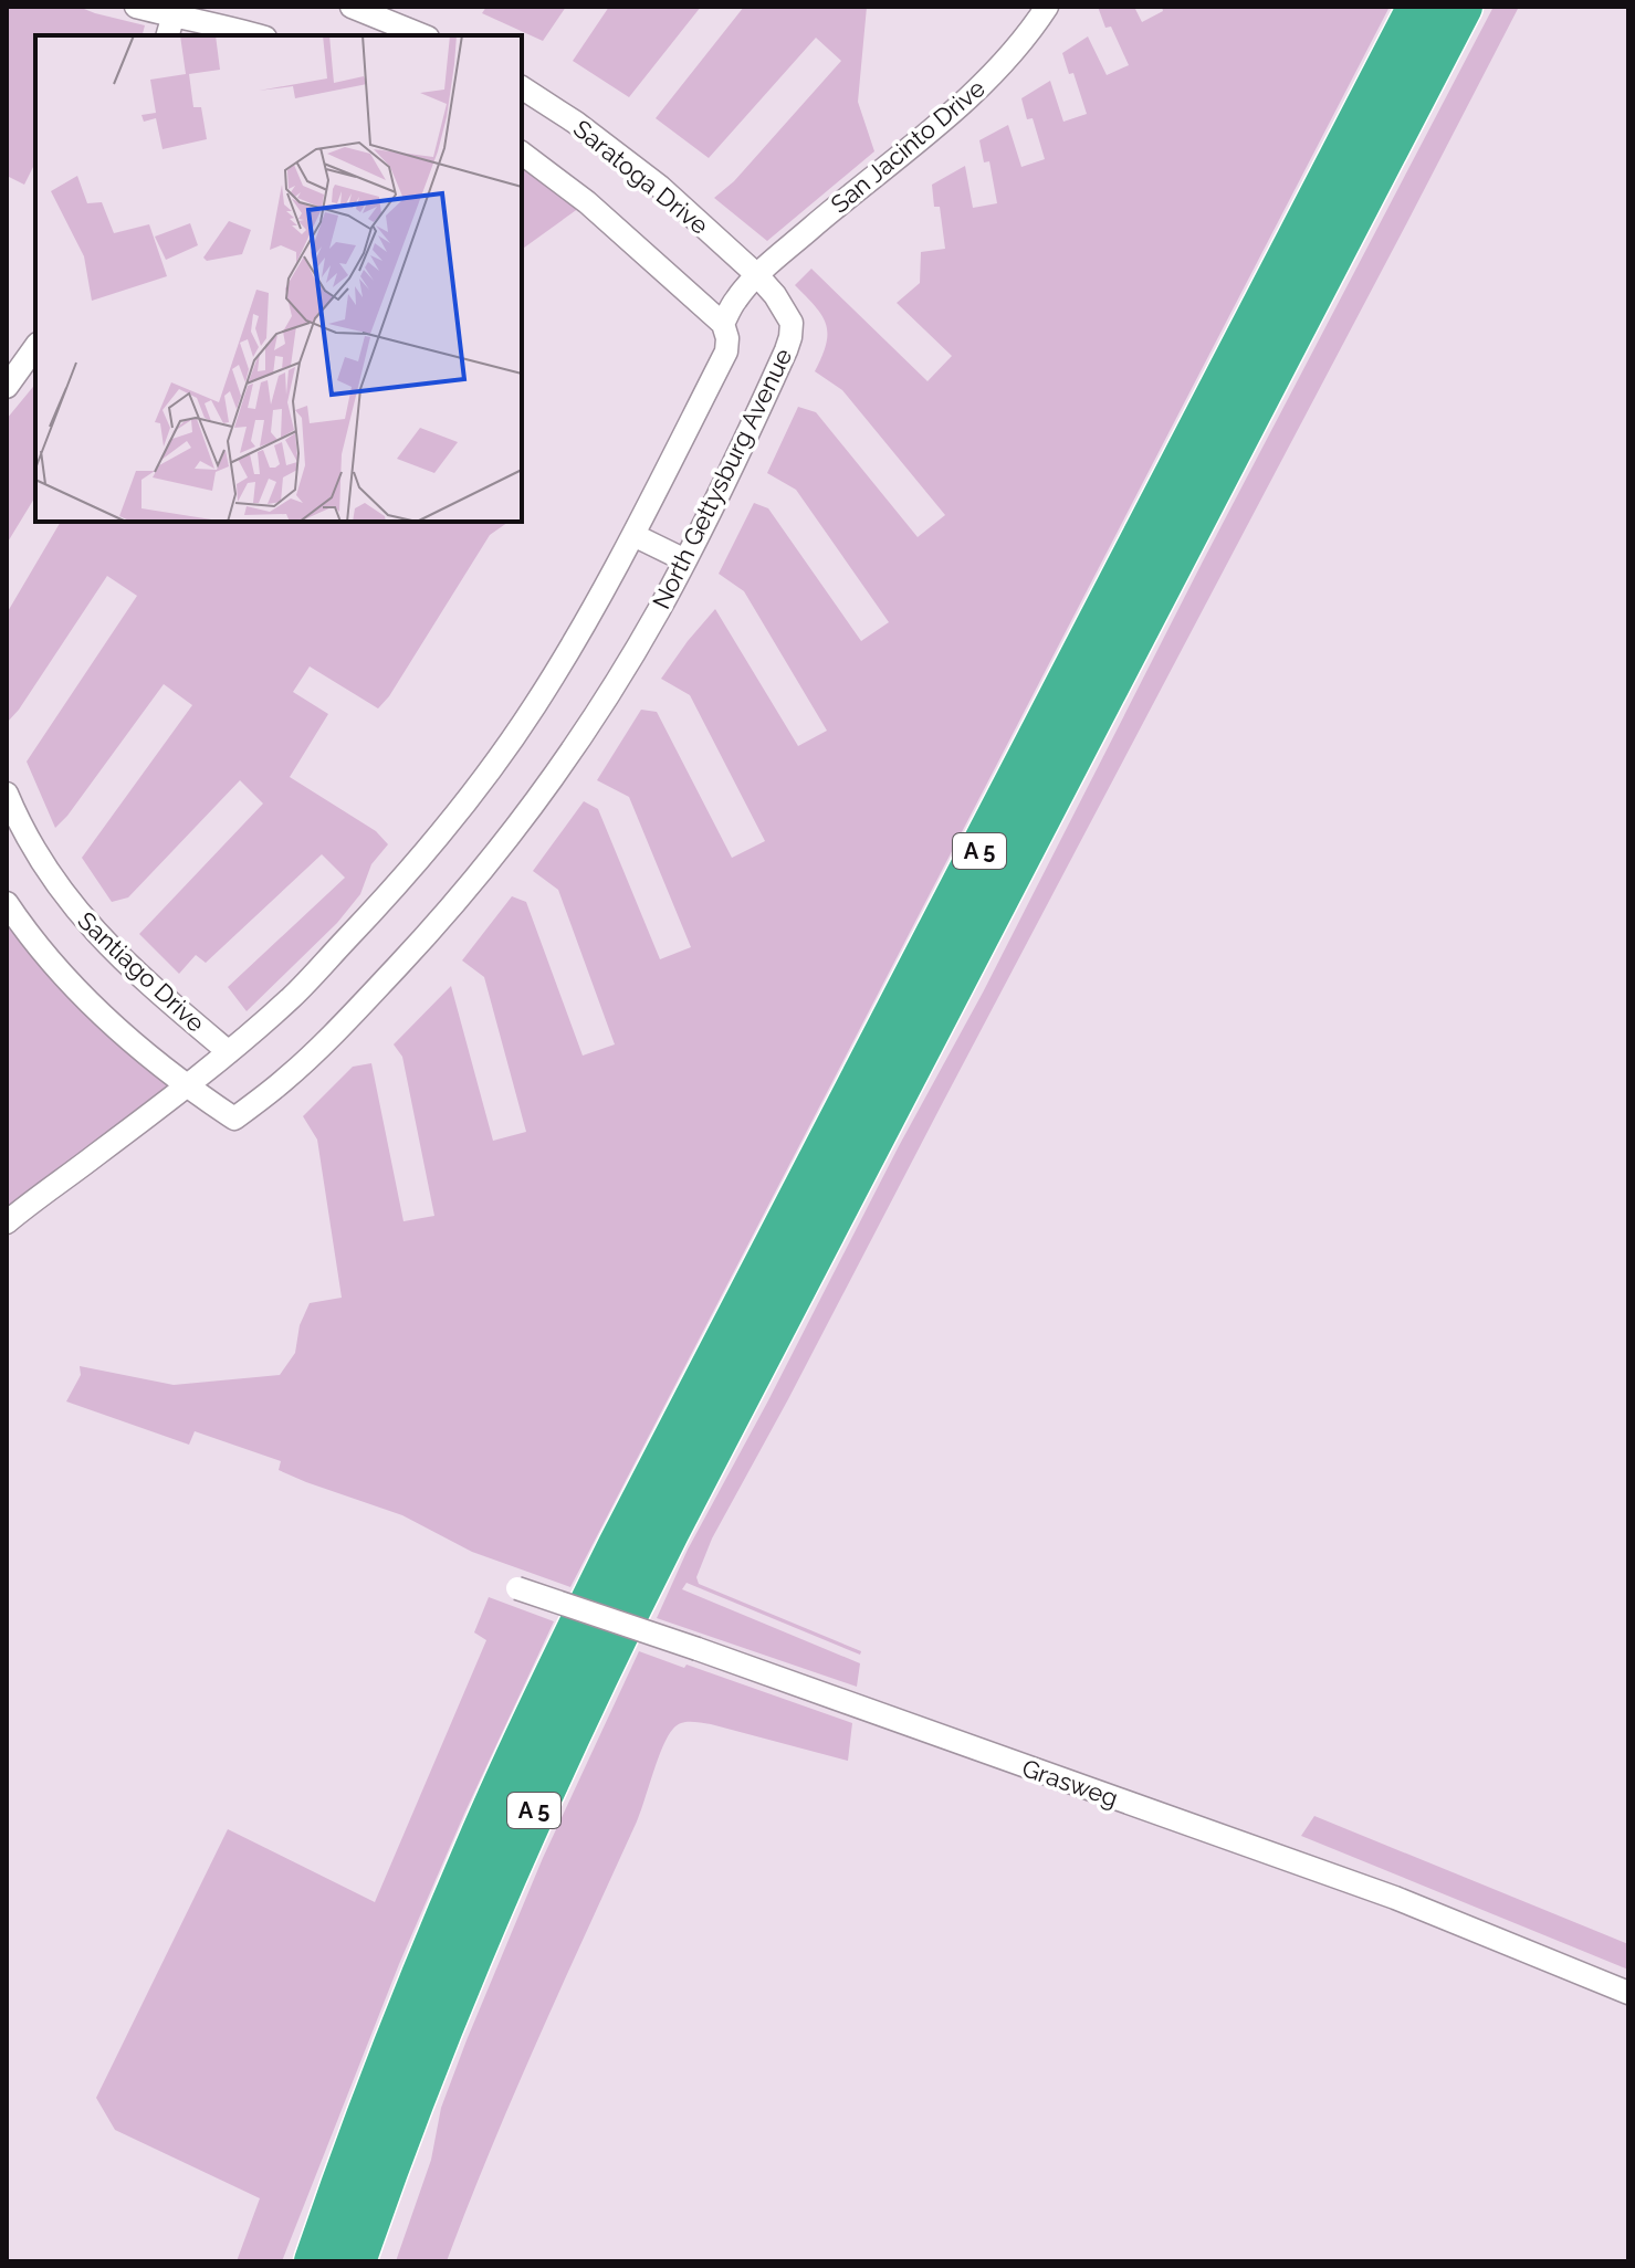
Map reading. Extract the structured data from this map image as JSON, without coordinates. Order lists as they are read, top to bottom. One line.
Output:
{"streets":{"highway":["A 5"],"street":["San Jacinto Drive","Saratoga Drive","North Gettysburg Avenue","Santiago Drive","Grasweg"]},"crossings":[["San Jacinto Drive","Saratoga Drive"],["San Jacinto Drive","North Gettysburg Avenue"],["Saratoga Drive","North Gettysburg Avenue"]]}
